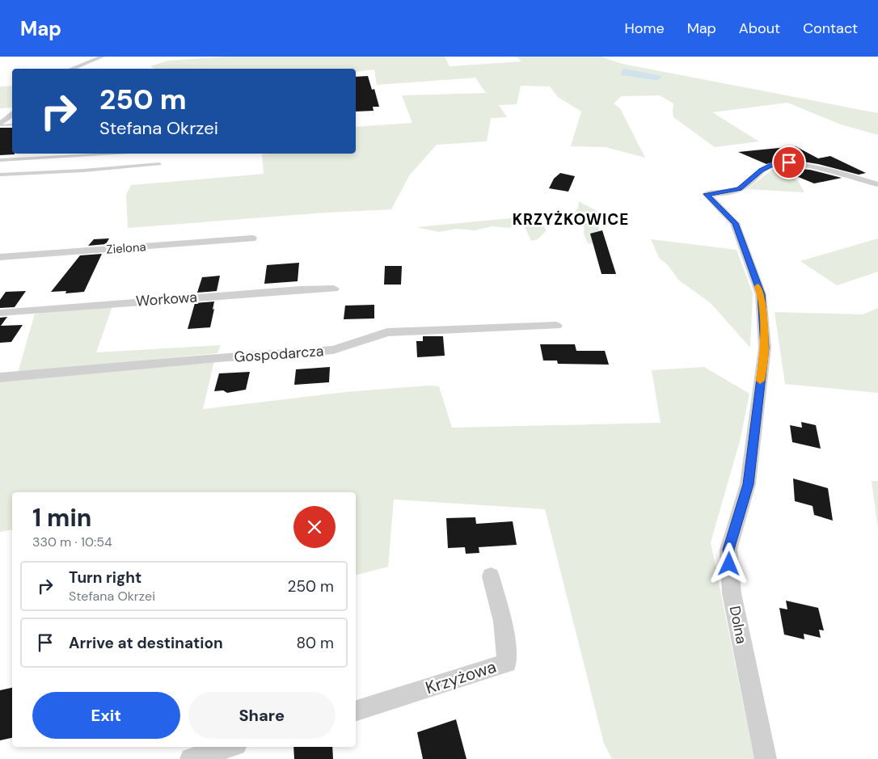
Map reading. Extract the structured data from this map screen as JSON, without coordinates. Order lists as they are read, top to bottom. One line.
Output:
{"streets":{"street":["Zielona","Workowa","Gospodarcza","Dolna","Krzyżowa"]},"districts":["KRZYŻKOWICE"],"page":{"header":"Map","nav":["Home","Map","About","Contact"],"turn":["250 m","Stefana Okrzei"],"heading":["1 min","330 m · 10:54"],"list":[{"name":"Turn right","note":"Stefana Okrzei","value":"250 m"},{"name":"Arrive at destination","value":"80 m"}],"buttons":["Exit","Share"]}}
